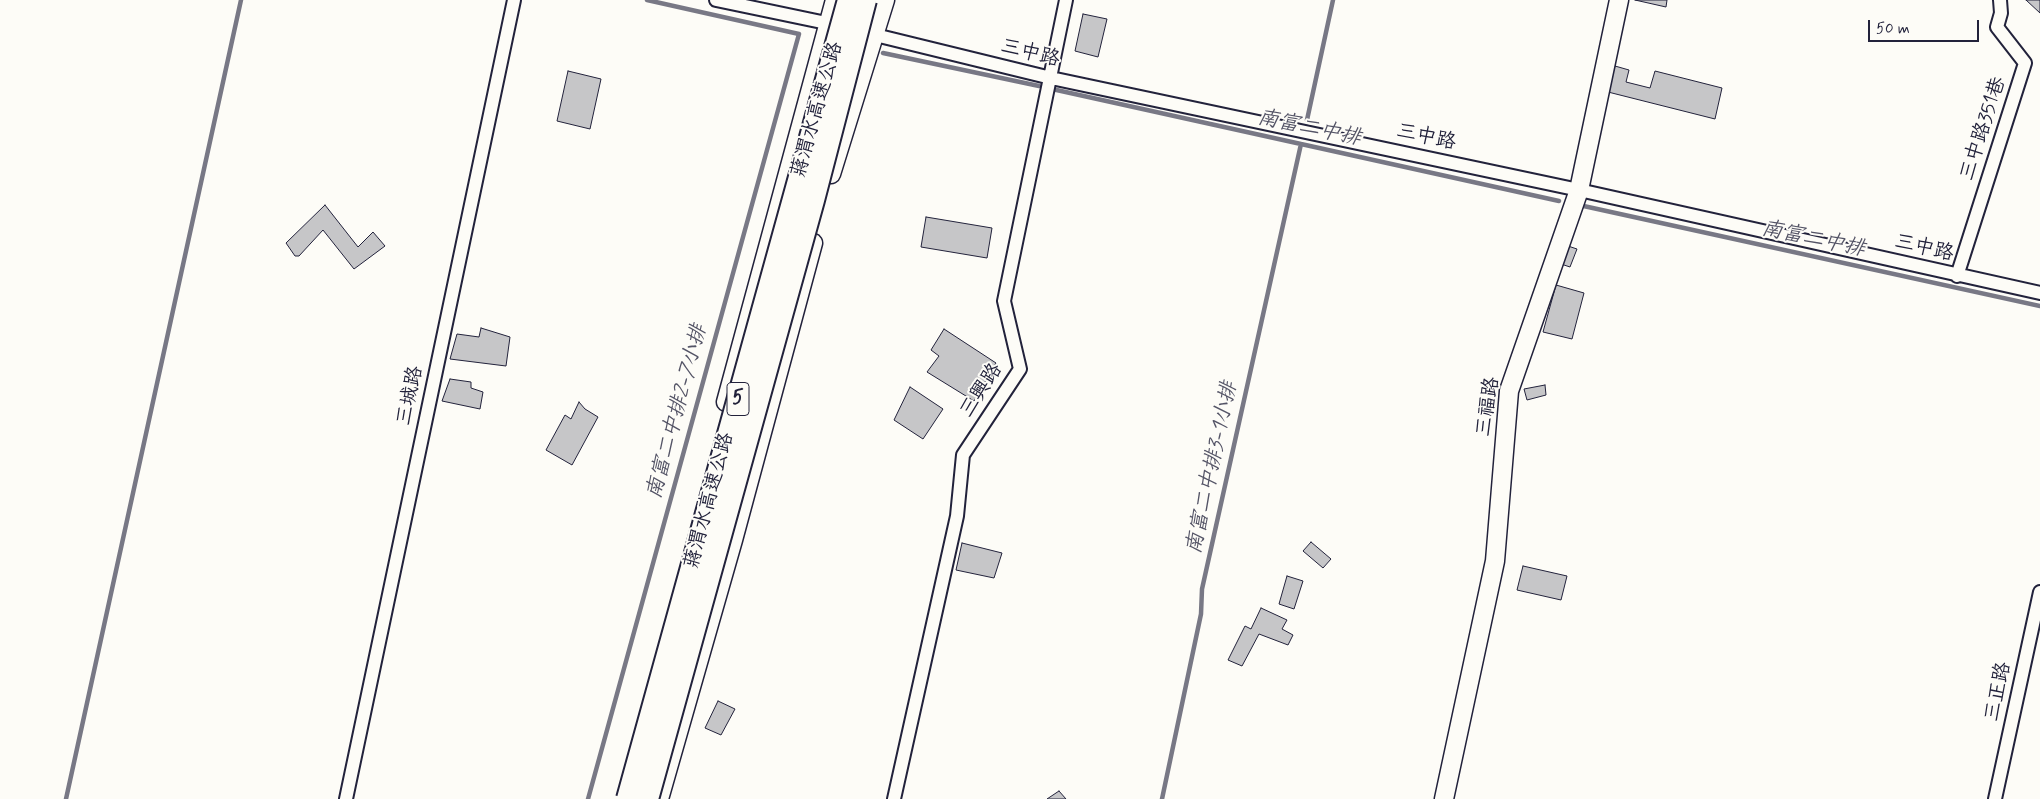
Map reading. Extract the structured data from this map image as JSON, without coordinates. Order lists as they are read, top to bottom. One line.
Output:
{"streets":{"highway":["蔣渭水高速公路","5"],"main road":["三福路"],"street":["三中路","三中路351巷","三興路","三城路","三正路"]},"crossings":[["三中路","三中路351巷"],["三中路","三興路"],["三中路","三福路"]],"water":["南富二中排","南富二中排2-7小排","南富二中排3-1小排"],"scale_bar":"50 m"}
